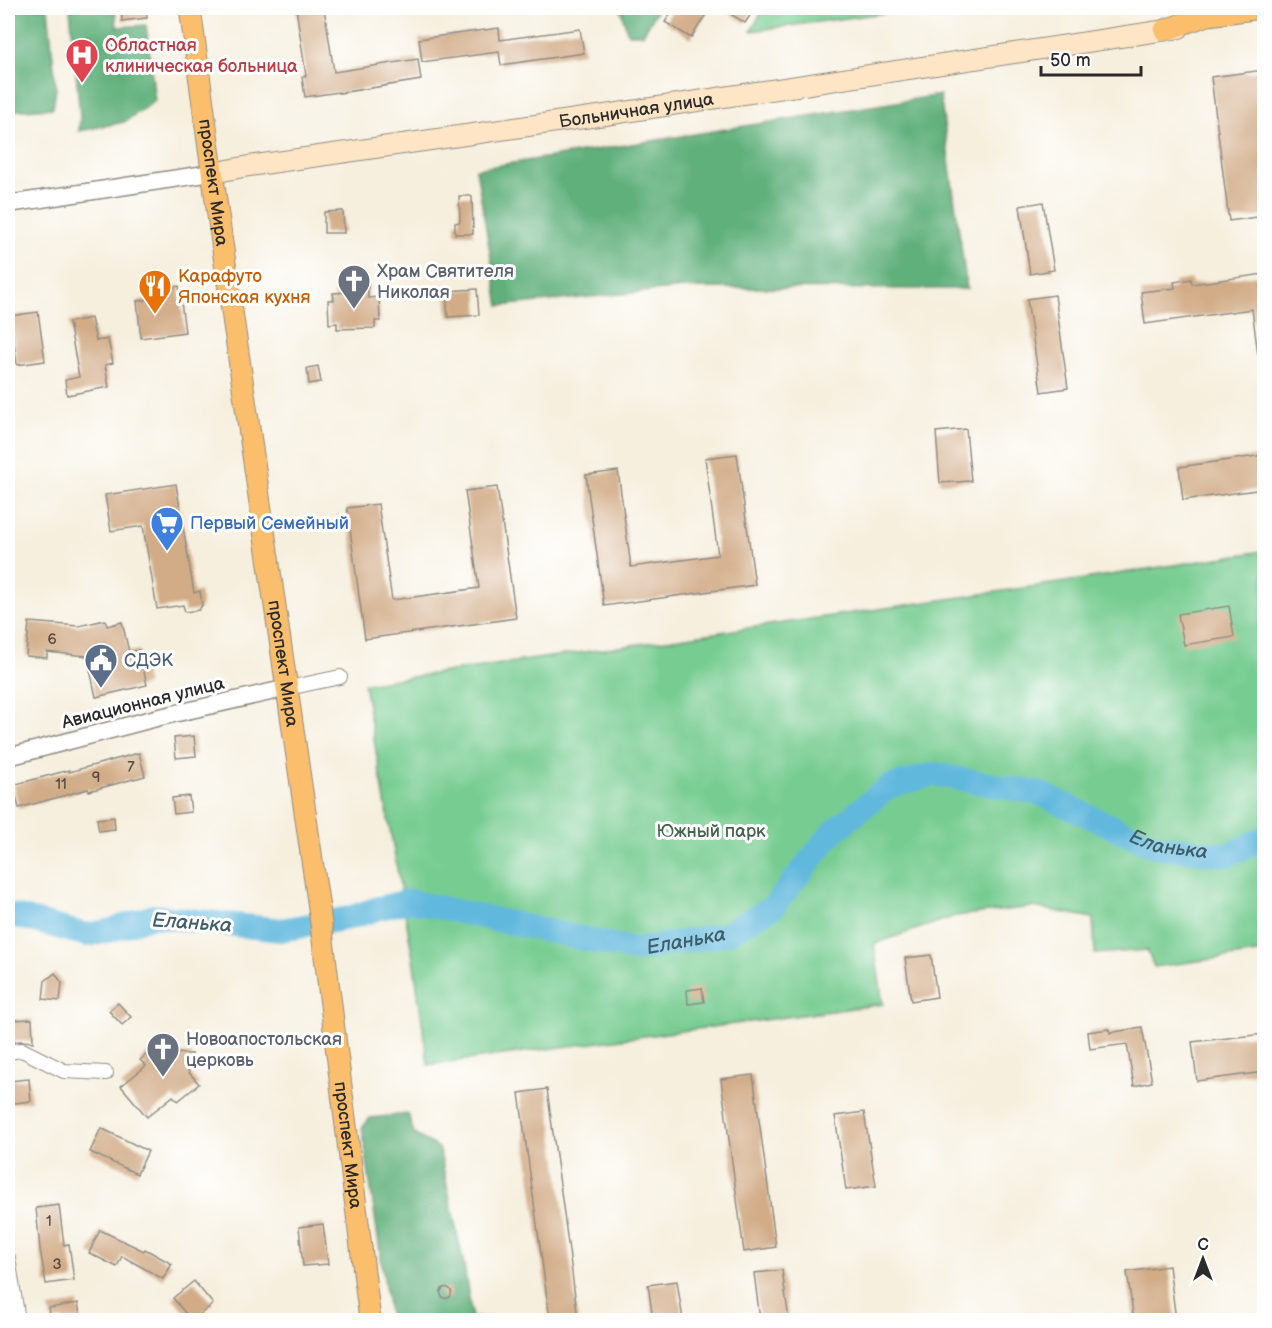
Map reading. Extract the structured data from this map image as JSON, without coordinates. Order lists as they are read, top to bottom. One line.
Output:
{"streets":{"main road":["Больничная улица","проспект Мира"],"street":["Авиационная улица"]},"crossings":[["Больничная улица","проспект Мира"],["проспект Мира","Авиационная улица"]],"water":["Еланька"],"parks":["Южный парк"],"places":{"hospital":["Областная клиническая больница"],"church":["Храм Святителя Николая","Новоапостольская церковь"],"restaurant":["Карафуто Японская кухня"],"supermarket":["Первый Семейный"],"public building":["СДЭК"]},"house_numbers":["6","7","9","11","1","3"],"scale_bar":"50 m","north":"top"}
